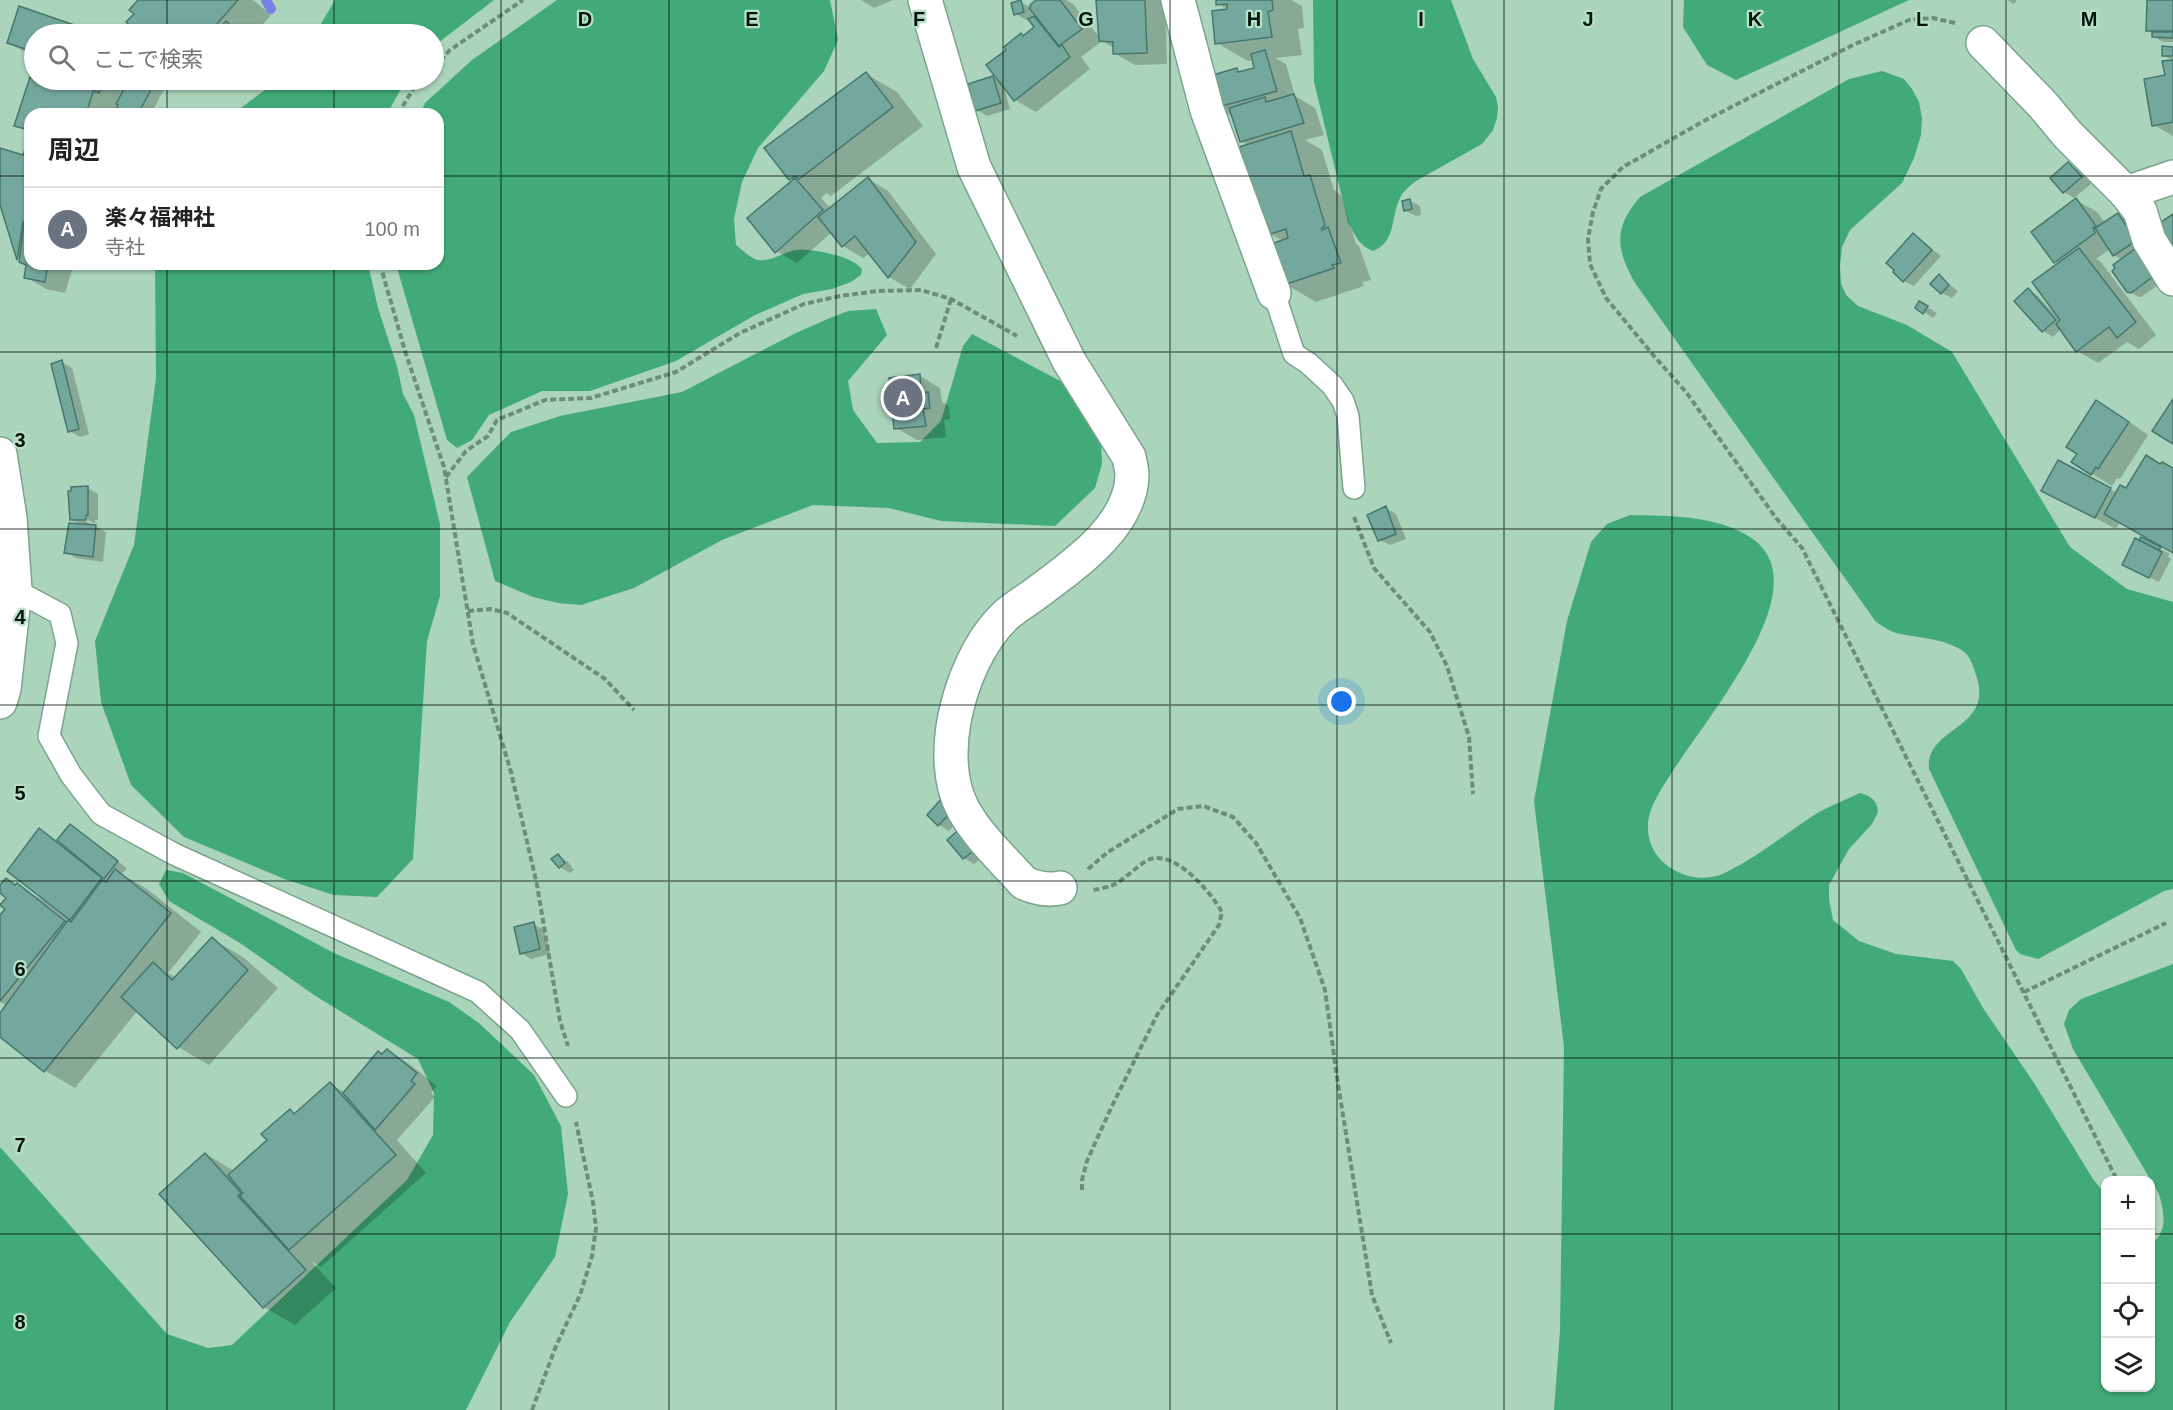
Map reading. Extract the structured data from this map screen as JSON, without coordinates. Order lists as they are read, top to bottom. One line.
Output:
{"page":{"search":"ここで検索","heading":"周辺","list":[{"mark":"A","name":"楽々福神社","note":"寺社","value":"100 m"}],"pins":"A","map_buttons":["+","−"]},"grid":{"columns":["D","E","F","G","H","I","J","K","L","M"],"rows":["3","4","5","6","7","8"]}}
